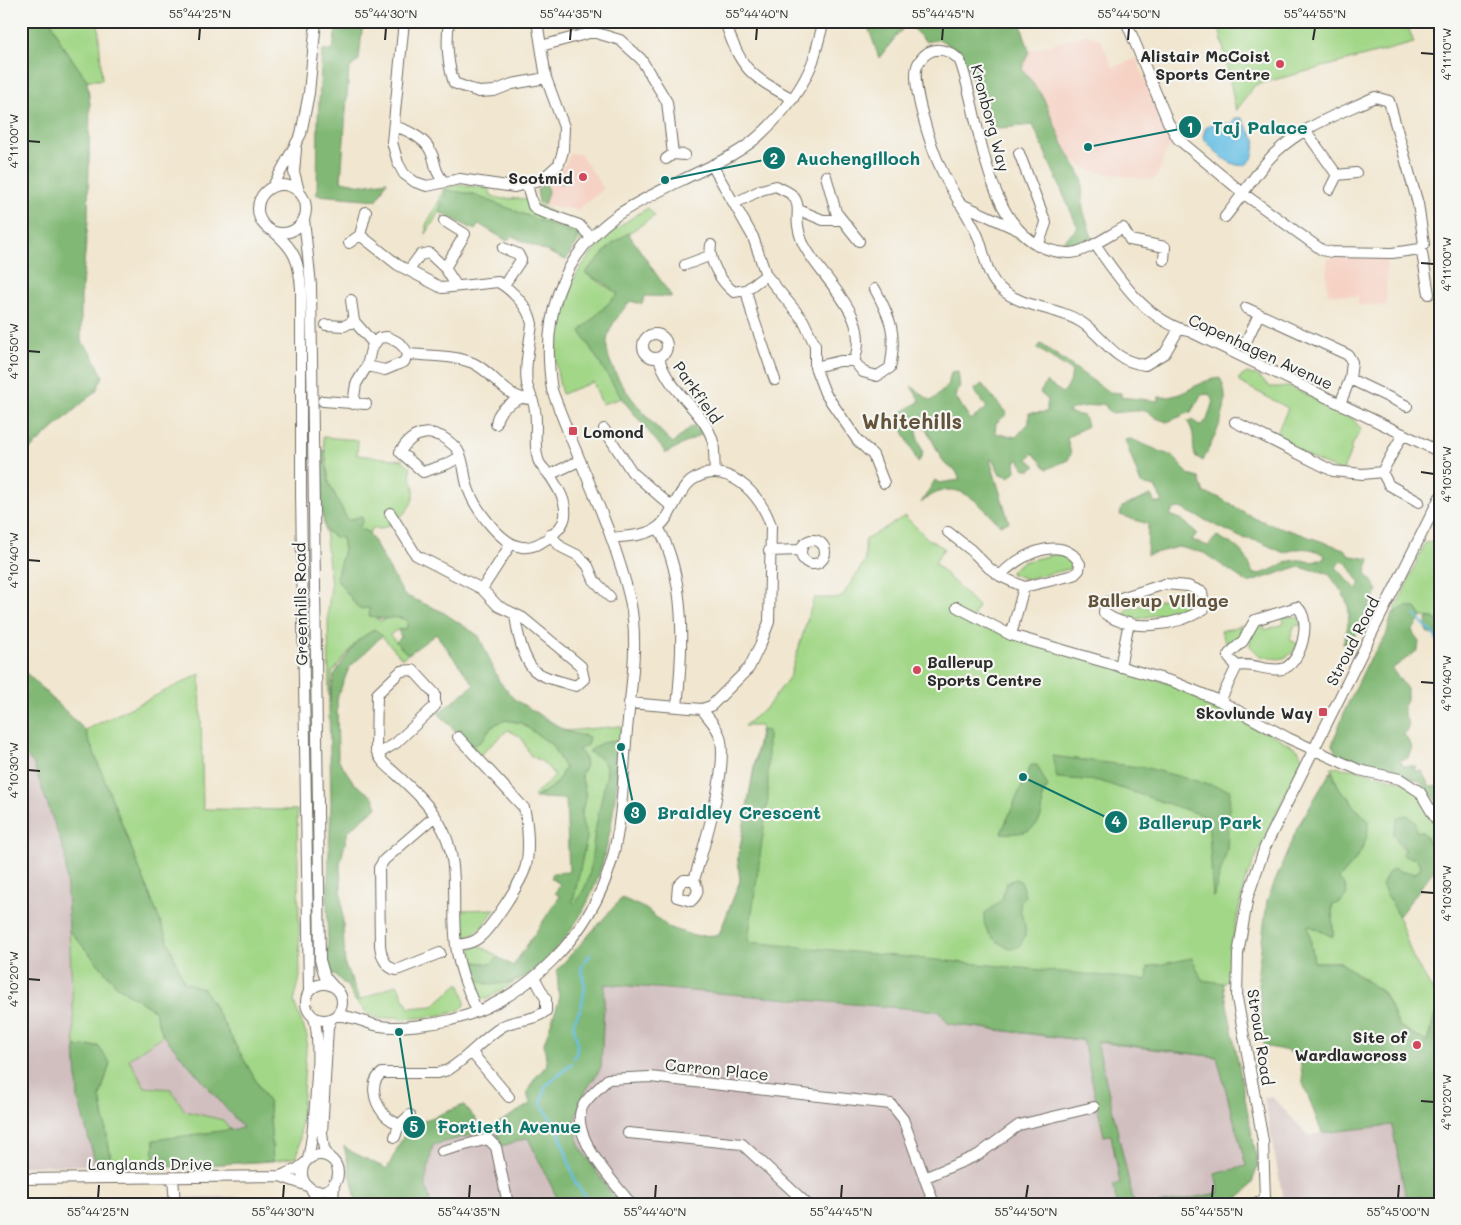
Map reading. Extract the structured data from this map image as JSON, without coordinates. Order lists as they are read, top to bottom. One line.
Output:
{"streets":{"street":["Kronborg Way","Copenhagen Avenue","Parkfield","Greenhills Road","Stroud Road","Carron Place","Langlands Drive"]},"crossings":[["Kronborg Way","Copenhagen Avenue"]],"districts":["Whitehills","Ballerup Village"],"places":{"other":["Alistair McCoist Sports Centre","Taj Palace","Scotmid","Auchengilloch","Ballerup Sports Centre","Braidley Crescent","Ballerup Park","Fortieth Avenue","Site of Wardlawcross"],"transit":["Lomond","Skovlunde Way"]},"coordinates":["55°44'25\"N","55°44'30\"N","55°44'35\"N","55°44'40\"N","55°44'45\"N","55°44'50\"N","55°44'55\"N","4°11'10\"W","4°11'00\"W","4°10'50\"W","4°10'40\"W","4°10'30\"W","4°10'20\"W","55°45'00\"N"]}
